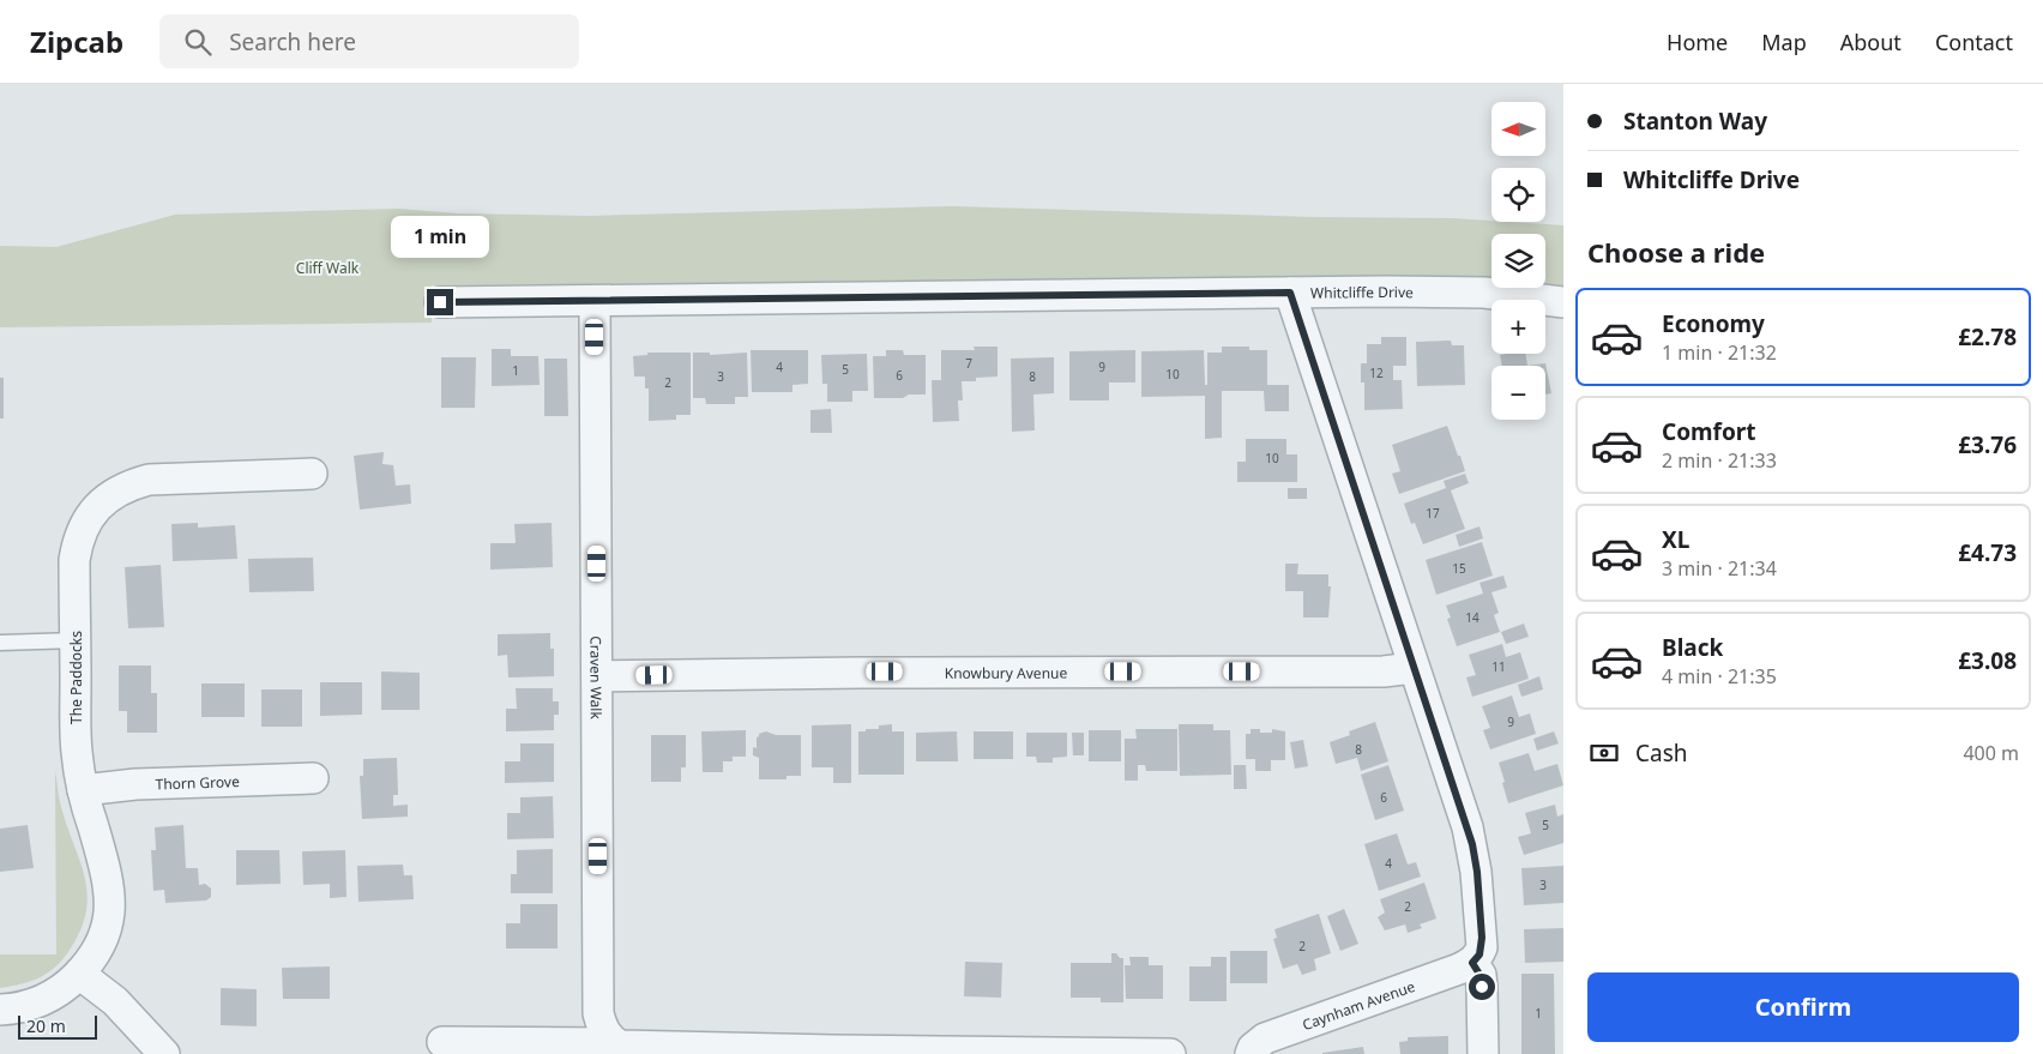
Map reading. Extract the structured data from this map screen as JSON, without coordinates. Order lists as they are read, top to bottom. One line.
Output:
{"streets":{"street":["Whitcliffe Drive","Knowbury Avenue","The Paddocks","Craven Walk","Thorn Grove","Caynham Avenue"]},"crossings":[["Whitcliffe Drive","Craven Walk"],["Knowbury Avenue","Craven Walk"],["The Paddocks","Thorn Grove"]],"parks":["Cliff Walk"],"house_numbers":["7","4","9","5","1","12","10","6","3","8","2","10","17","15","14","11","9","8","6","5","4","3","2","2","1"],"scale_bar":"20 m","north":"left","page":{"header":"Zipcab","search":"Search here","nav":["Home","Map","About","Contact"],"banner":["Stanton Way","Whitcliffe Drive"],"map_buttons":["+","−"],"bubble":"1 min","heading":"Choose a ride","list":[{"name":"Economy","note":"1 min · 21:32","value":"£2.78"},{"name":"Comfort","note":"2 min · 21:33","value":"£3.76"},{"name":"XL","note":"3 min · 21:34","value":"£4.73"},{"name":"Black","note":"4 min · 21:35","value":"£3.08"}],"pay":["Cash","400 m"],"buttons":"Confirm","scale":"20 m"}}
